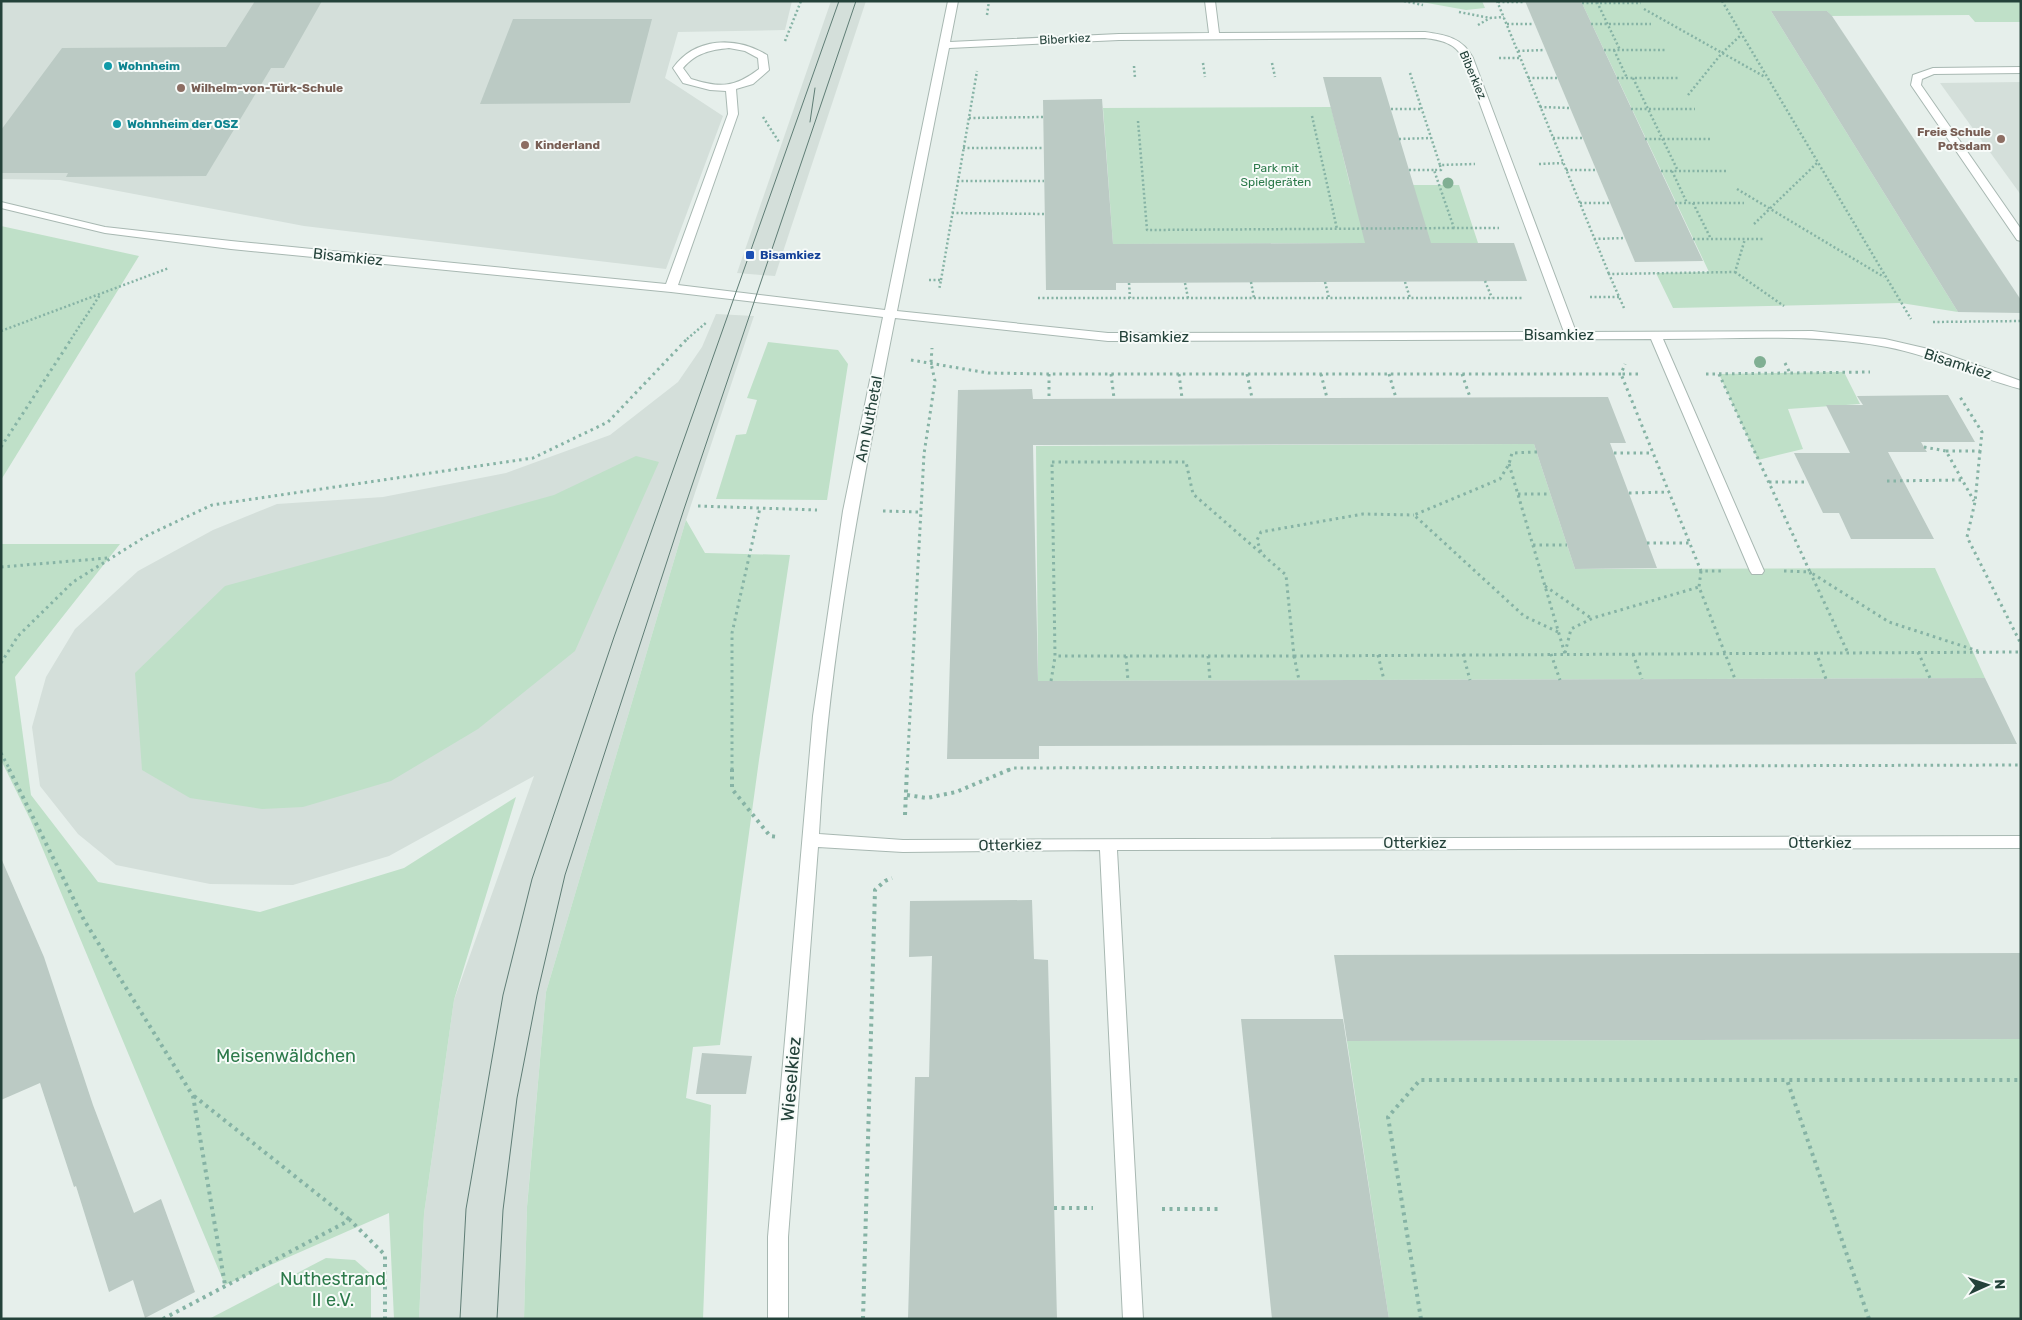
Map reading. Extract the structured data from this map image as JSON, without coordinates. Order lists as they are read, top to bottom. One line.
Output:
{"streets":{"street":["Biberkiez","Bisamkiez","Am Nuthetal","Otterkiez","Wieselkiez"]},"crossings":[["Biberkiez","Bisamkiez"],["Biberkiez","Am Nuthetal"],["Bisamkiez","Am Nuthetal"],["Am Nuthetal","Otterkiez"],["Am Nuthetal","Wieselkiez"],["Otterkiez","Wieselkiez"]],"parks":["Park mit Spielgeräten","Meisenwäldchen","Nuthestrand II e.V."],"places":{"other":["Wohnheim","Wilhelm-von-Türk-Schule","Wohnheim der OSZ","Freie Schule Potsdam","Kinderland"],"transit":["Bisamkiez"]},"north":"right"}
